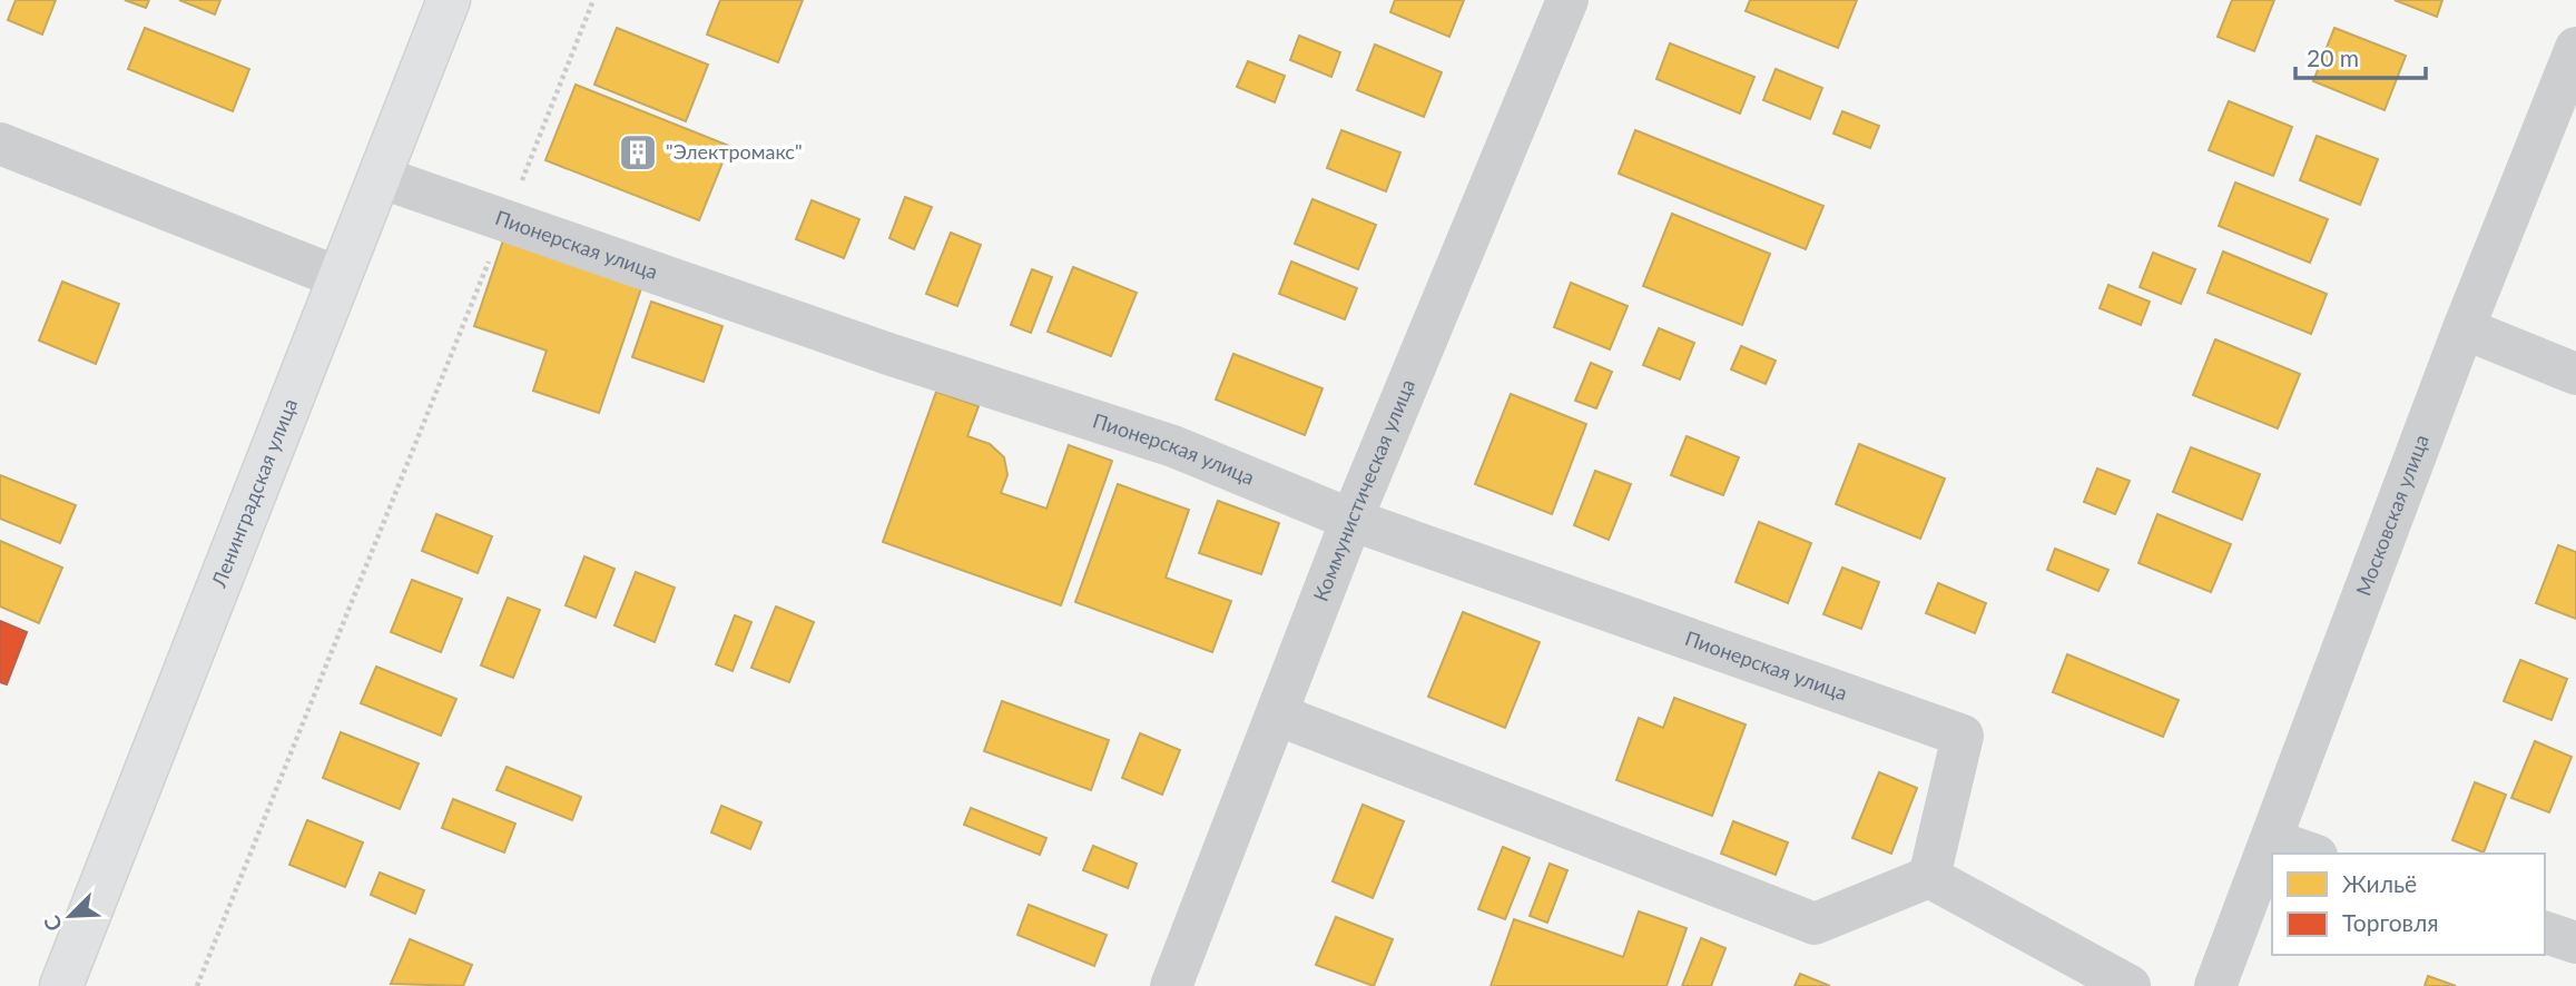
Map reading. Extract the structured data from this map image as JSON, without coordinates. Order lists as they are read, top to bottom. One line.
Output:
{"streets":{"street":["Пионерская улица","Коммунистическая улица","Ленинградская улица","Московская улица"]},"crossings":[["Пионерская улица","Коммунистическая улица"],["Пионерская улица","Ленинградская улица"]],"places":{"building":["\"Электромакс\""]},"legend":["Жильё","Торговля"],"scale_bar":"20 m","north":"bottom left"}
